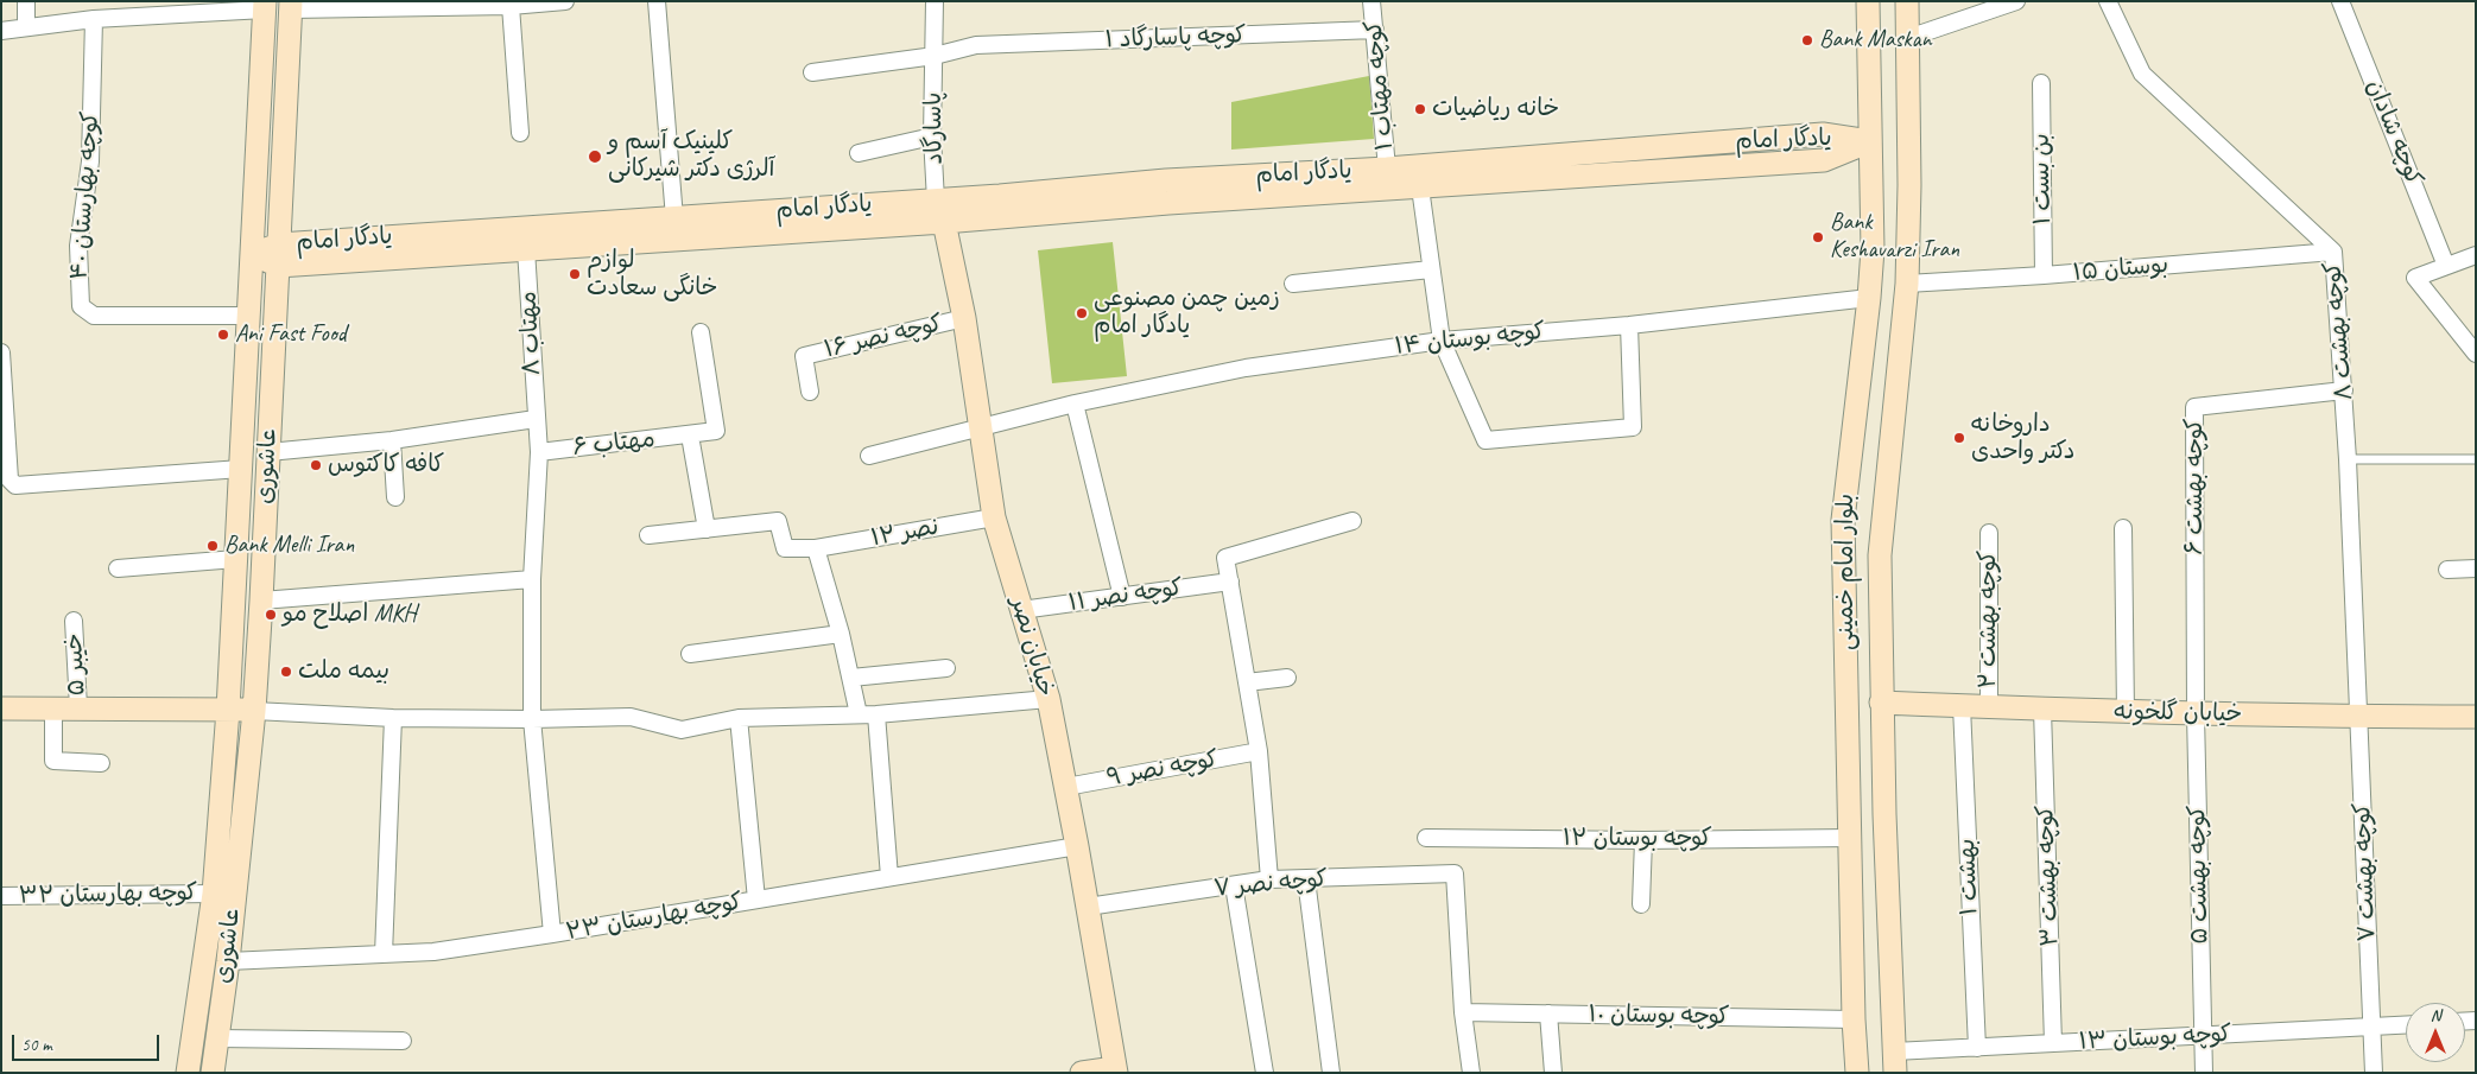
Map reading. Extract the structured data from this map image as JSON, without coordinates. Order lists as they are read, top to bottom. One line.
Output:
{"streets":{"street":["کوچه پاسارگاد ۱","کوچه مهتاب ۱","پاسارگاد","کوچه شادان","یادگار امام","بن بست ۱","کوچه بهارستان ۴۰","بوستان ۱۵","کوچه بهشت ۸","مهتاب ۸","کوچه نصر ۱۶","کوچه بوستان ۱۴","مهتاب ۶","عاشوری","کوچه بهشت ۶","نصر ۱۲","بلوار امام خمینی","کوچه نصر ۱۱","کوچه بهشت ۲","خیابان نصر","خیبر ۵","خیابان گلخونه","کوچه نصر ۹","کوچه بوستان ۱۲","کوچه بهشت ۷","کوچه بهشت ۵","کوچه بهشت ۳","بهشت ۱","کوچه نصر ۷","کوچه بهارستان ۳۲","کوچه بهارستان ۲۳","کوچه بوستان ۱۰","کوچه بوستان ۱۳"]},"crossings":[["کوچه پاسارگاد ۱","کوچه مهتاب ۱"],["کوچه پاسارگاد ۱","پاسارگاد"],["کوچه مهتاب ۱","یادگار امام"],["پاسارگاد","یادگار امام"],["یادگار امام","مهتاب ۸"],["یادگار امام","عاشوری"],["یادگار امام","بلوار امام خمینی"],["یادگار امام","خیابان نصر"],["بن بست ۱","بوستان ۱۵"],["کوچه بهارستان ۴۰","عاشوری"],["بوستان ۱۵","کوچه بهشت ۸"],["بوستان ۱۵","بلوار امام خمینی"],["کوچه بهشت ۸","کوچه بهشت ۶"],["کوچه بهشت ۸","خیابان گلخونه"],["کوچه بهشت ۸","کوچه بهشت ۷"],["مهتاب ۸","مهتاب ۶"],["مهتاب ۸","کوچه بهارستان ۲۳"],["کوچه نصر ۱۶","خیابان نصر"],["کوچه بوستان ۱۴","بلوار امام خمینی"],["کوچه بوستان ۱۴","خیابان نصر"],["مهتاب ۶","نصر ۱۲"],["عاشوری","کوچه بهارستان ۳۲"],["عاشوری","کوچه بهارستان ۲۳"],["کوچه بهشت ۶","خیابان گلخونه"],["کوچه بهشت ۶","کوچه بهشت ۵"],["نصر ۱۲","خیابان نصر"],["بلوار امام خمینی","خیابان گلخونه"],["بلوار امام خمینی","کوچه بوستان ۱۲"],["بلوار امام خمینی","کوچه بوستان ۱۰"],["بلوار امام خمینی","کوچه بوستان ۱۳"],["کوچه نصر ۱۱","خیابان نصر"],["کوچه بهشت ۲","خیابان گلخونه"],["خیابان نصر","کوچه نصر ۹"],["خیابان نصر","کوچه نصر ۷"],["خیابان نصر","کوچه بهارستان ۲۳"],["خیابان گلخونه","کوچه بهشت ۷"],["خیابان گلخونه","کوچه بهشت ۵"],["خیابان گلخونه","کوچه بهشت ۳"],["خیابان گلخونه","بهشت ۱"],["کوچه بهشت ۷","کوچه بوستان ۱۳"],["کوچه بهشت ۵","کوچه بوستان ۱۳"],["کوچه بهشت ۳","کوچه بوستان ۱۳"],["بهشت ۱","کوچه بوستان ۱۳"],["کوچه نصر ۷","کوچه بوستان ۱۰"]],"places":["Bank Maskan","خانه ریاضیات","کلینیک آسم و آلرژی دکتر شیرکانی","Bank Keshavarzi Iran","لوازم خانگی سعادت","زمین چمن مصنوعی یادگار امام","Ani Fast Food","داروخانه دکتر واحدی","کافه کاکتوس","Bank Melli Iran","اصلاح مو MKH","بیمه ملت"],"scale_bar":"50 m","north":"top"}
